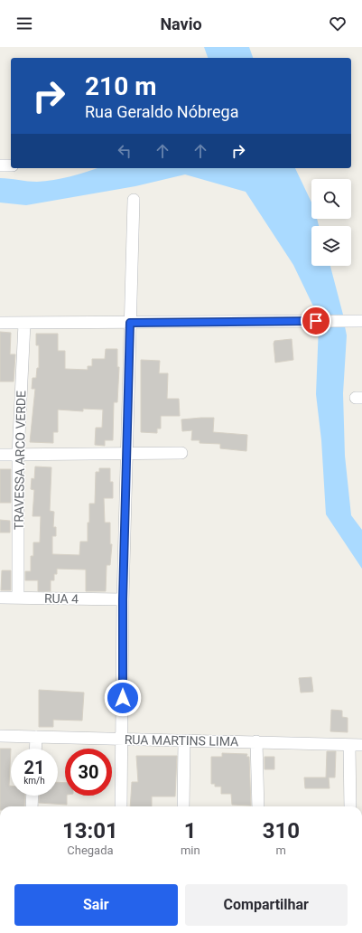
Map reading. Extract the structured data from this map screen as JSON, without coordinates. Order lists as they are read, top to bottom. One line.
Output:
{"streets":{"street":["TRAVESSA ARCO VERDE","RUA 4","RUA MARTINS LIMA"]},"crossings":[["TRAVESSA ARCO VERDE","RUA 4"]],"page":{"header":"Navio","turn":["210 m","Rua Geraldo Nóbrega"],"speed":"21 km/h","limit":"30","eta":["13:01","Chegada","1","min","310","m"],"buttons":["Sair","Compartilhar"]}}
